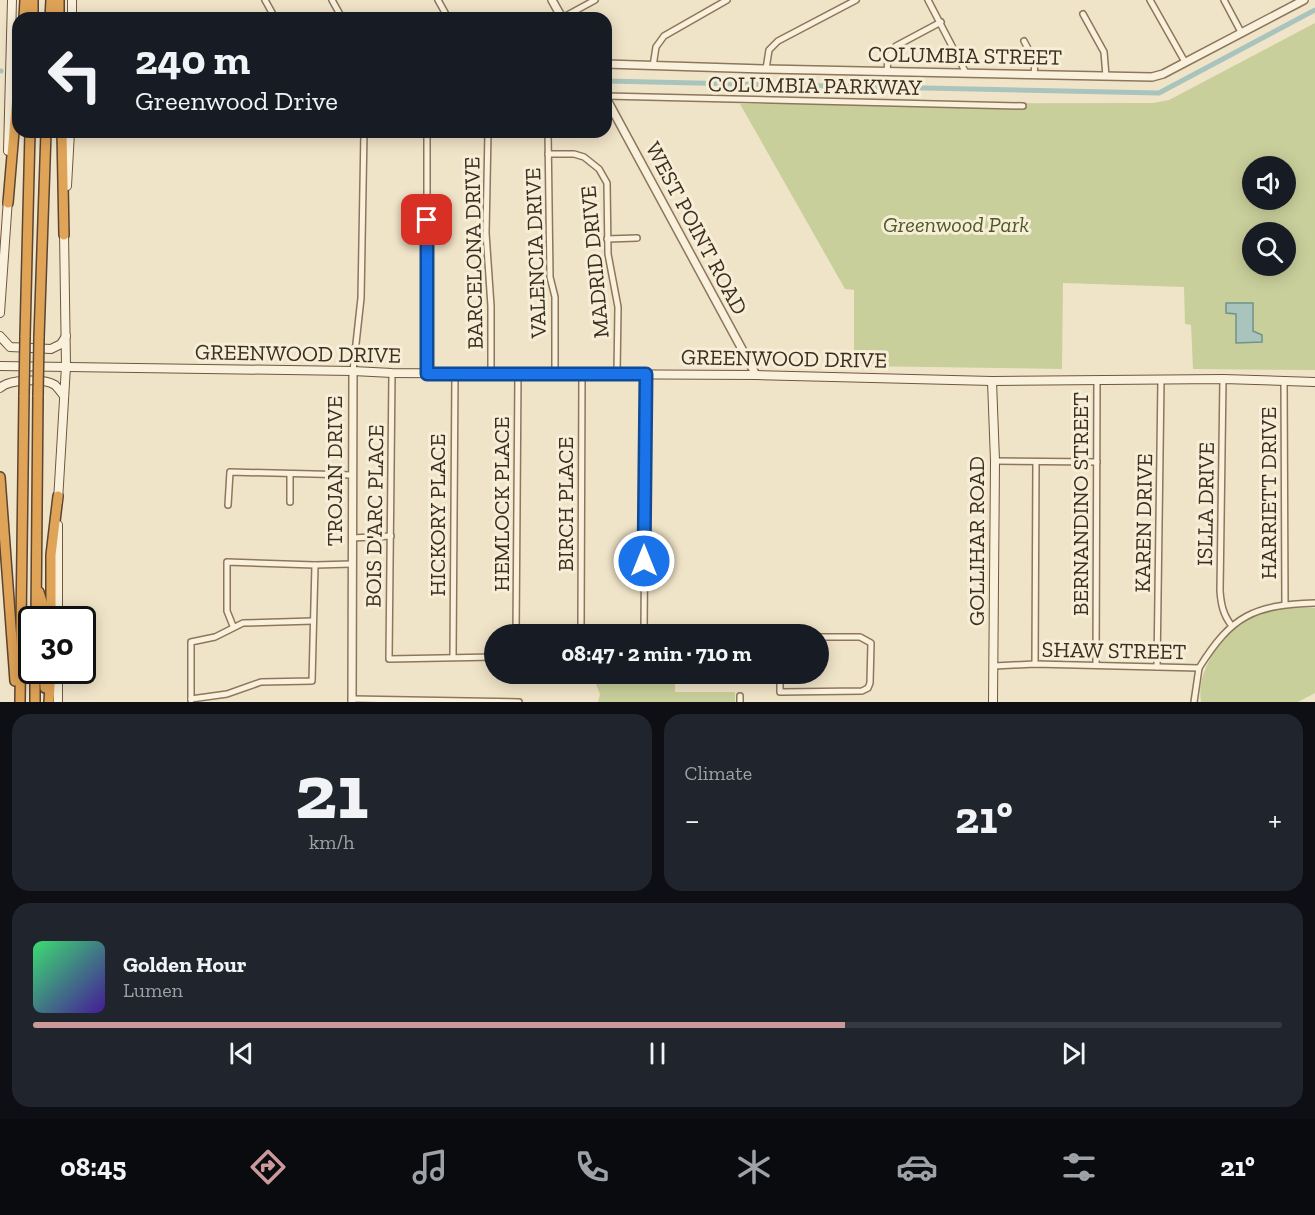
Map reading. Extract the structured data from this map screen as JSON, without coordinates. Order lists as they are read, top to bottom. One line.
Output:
{"streets":{"main road":["GREENWOOD DRIVE","GOLLIHAR ROAD"],"street":["COLUMBIA STREET","COLUMBIA PARKWAY","WEST POINT ROAD","BARCELONA DRIVE","VALENCIA DRIVE","MADRID DRIVE","TROJAN DRIVE","HARRIETT DRIVE","HEMLOCK PLACE","BIRCH PLACE","BERNANDINO STREET","ISLLA DRIVE","HICKORY PLACE","BOIS D'ARC PLACE","KAREN DRIVE","SHAW STREET"]},"crossings":[["WEST POINT ROAD","GREENWOOD DRIVE"],["BARCELONA DRIVE","GREENWOOD DRIVE"],["VALENCIA DRIVE","MADRID DRIVE"],["VALENCIA DRIVE","GREENWOOD DRIVE"],["MADRID DRIVE","GREENWOOD DRIVE"],["GREENWOOD DRIVE","TROJAN DRIVE"],["GREENWOOD DRIVE","HARRIETT DRIVE"],["GREENWOOD DRIVE","HEMLOCK PLACE"],["GREENWOOD DRIVE","BIRCH PLACE"],["GREENWOOD DRIVE","BERNANDINO STREET"],["GREENWOOD DRIVE","ISLLA DRIVE"],["GREENWOOD DRIVE","HICKORY PLACE"],["GREENWOOD DRIVE","BOIS D'ARC PLACE"],["GREENWOOD DRIVE","KAREN DRIVE"],["GREENWOOD DRIVE","GOLLIHAR ROAD"],["HARRIETT DRIVE","SHAW STREET"],["BERNANDINO STREET","SHAW STREET"],["ISLLA DRIVE","SHAW STREET"],["HICKORY PLACE","BOIS D'ARC PLACE"],["KAREN DRIVE","SHAW STREET"],["GOLLIHAR ROAD","SHAW STREET"]],"parks":["Greenwood Park"],"page":{"turn":["240 m","Greenwood Drive"],"limit":"30","trip":"08:47 · 2 min · 710 m","tile":[["21","km/h"],"Climate"],"heat":["−","21°","+"],"song":["Golden Hour","Lumen"],"tabs":["08:45","21°"]}}
